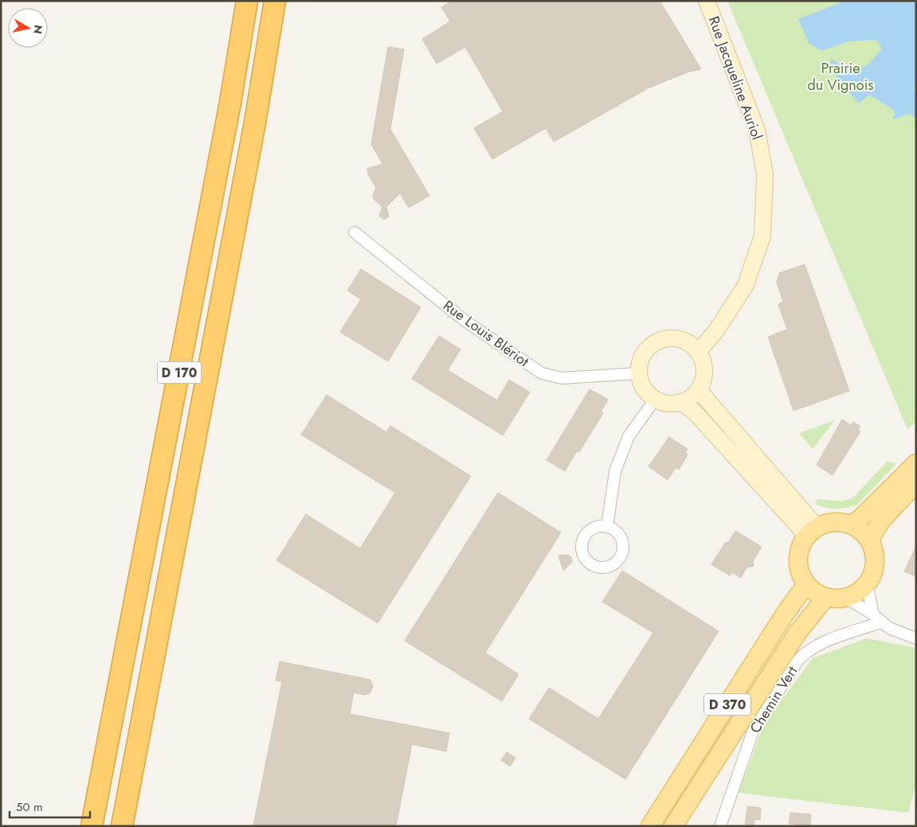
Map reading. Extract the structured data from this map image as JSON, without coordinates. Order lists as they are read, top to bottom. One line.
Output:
{"streets":{"highway":["D 170"],"main road":["D 370"],"street":["Rue Jacqueline Auriol","Rue Louis Blériot","Chemin Vert"]},"crossings":[["Rue Jacqueline Auriol","Rue Louis Blériot"]],"parks":["Prairie du Vignois"],"scale_bar":"50 m","north":"right"}
